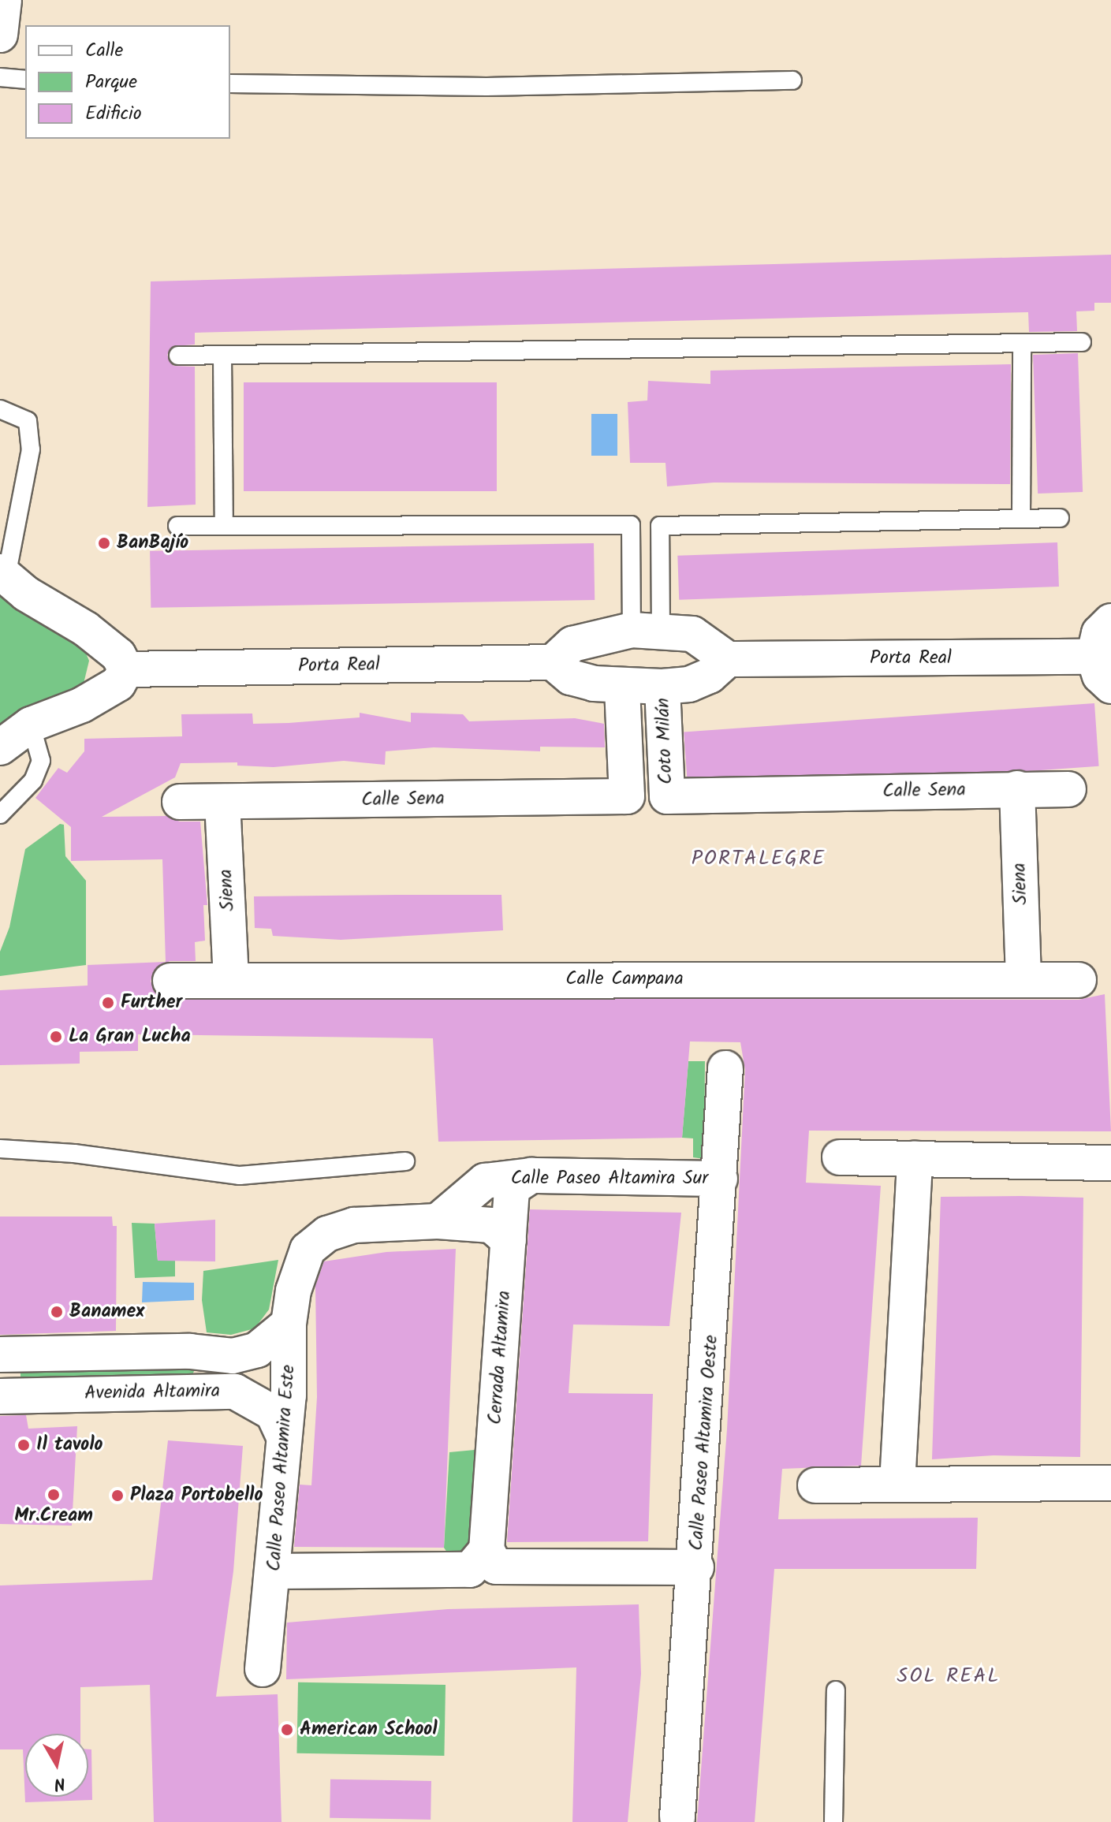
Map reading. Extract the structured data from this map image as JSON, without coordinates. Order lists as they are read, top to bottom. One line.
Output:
{"streets":{"street":["Porta Real","Coto Milán","Calle Sena","Siena","Calle Campana","Calle Paseo Altamira Sur","Cerrada Altamira","Avenida Altamira","Calle Paseo Altamira Oeste","Calle Paseo Altamira Este"]},"crossings":[["Coto Milán","Calle Sena"],["Calle Sena","Siena"],["Siena","Calle Campana"],["Calle Paseo Altamira Sur","Cerrada Altamira"],["Calle Paseo Altamira Sur","Calle Paseo Altamira Oeste"],["Calle Paseo Altamira Sur","Calle Paseo Altamira Este"],["Avenida Altamira","Calle Paseo Altamira Este"]],"districts":["PORTALEGRE","SOL REAL"],"places":["BanBajío","Further","La Gran Lucha","Banamex","Il tavolo","Mr.Cream","Plaza Portobello","American School"],"legend":["Calle","Parque","Edificio"],"north":"bottom"}
